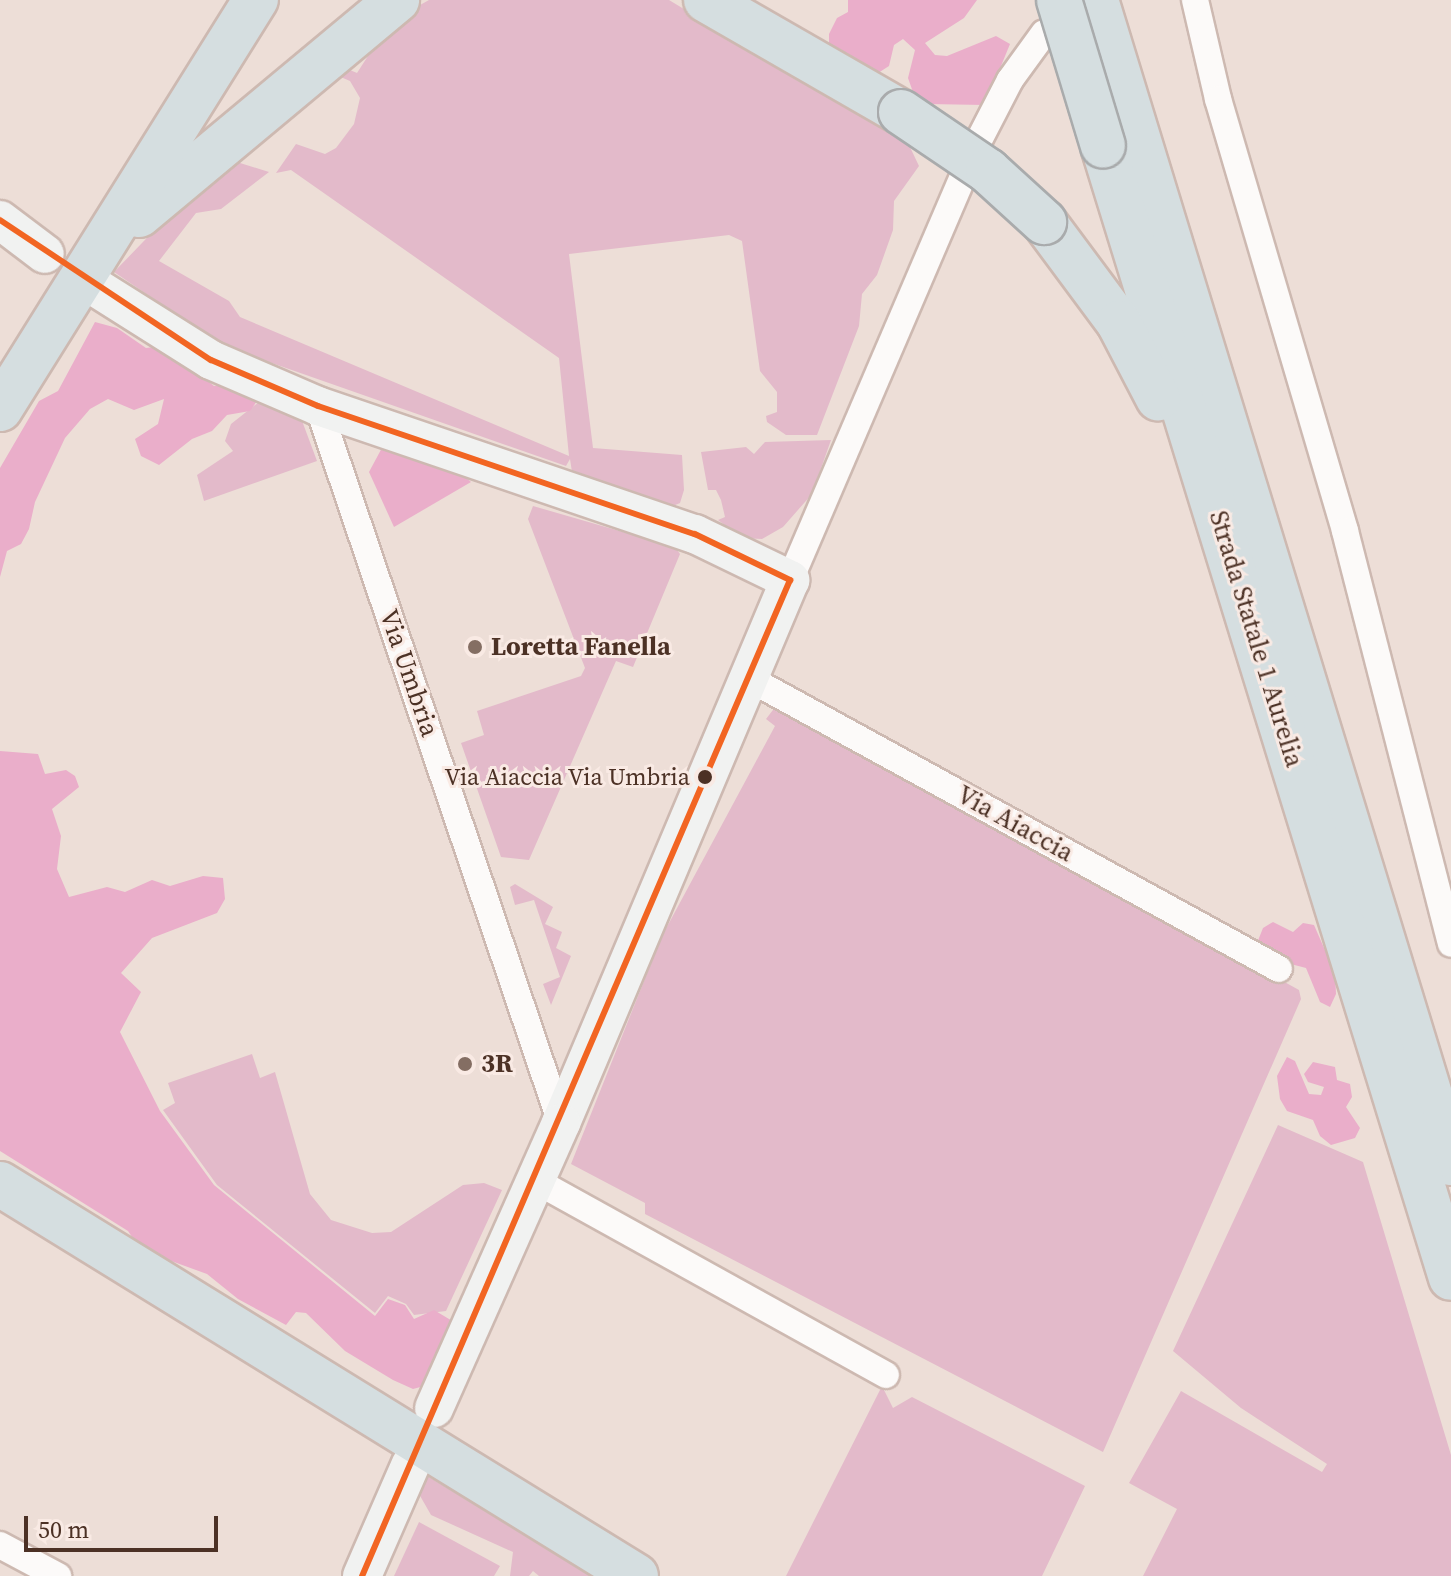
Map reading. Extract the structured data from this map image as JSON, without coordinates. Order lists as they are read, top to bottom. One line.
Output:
{"streets":{"highway":["Strada Statale 1 Aurelia"],"street":["Via Umbria","Via Aiaccia"]},"places":["Loretta Fanella","Via Aiaccia Via Umbria","3R"],"scale_bar":"50 m"}
